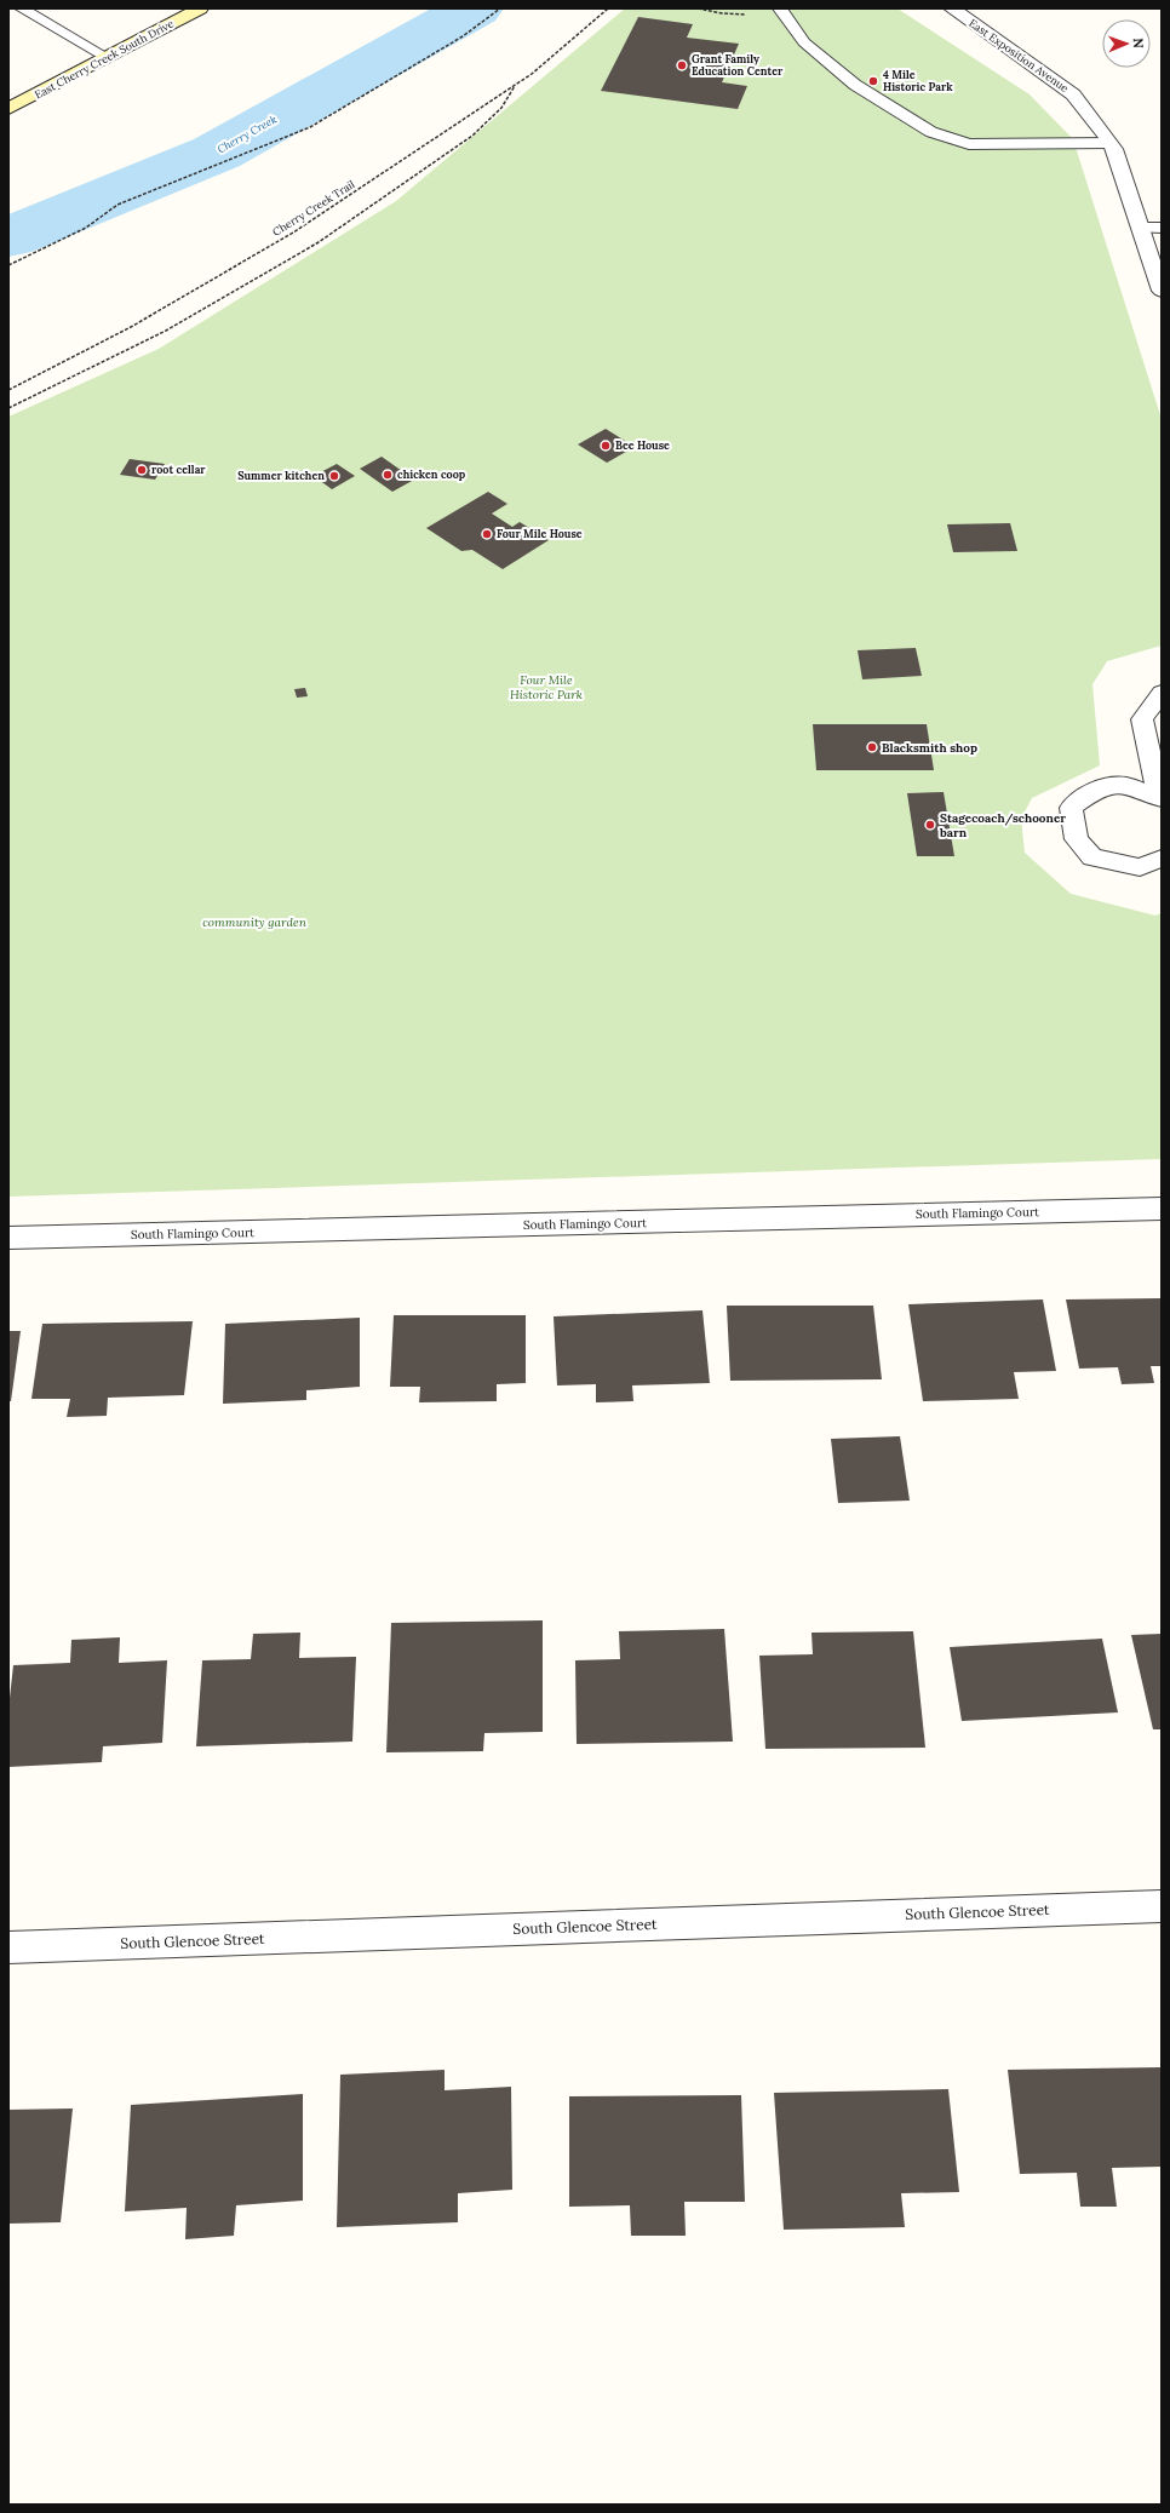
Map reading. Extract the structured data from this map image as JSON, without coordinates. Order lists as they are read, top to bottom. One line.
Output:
{"streets":{"main road":["East Cherry Creek South Drive"],"street":["East Exposition Avenue","South Flamingo Court","South Glencoe Street"],"path":["Cherry Creek Trail"]},"water":["Cherry Creek"],"parks":["Four Mile Historic Park","community garden"],"places":["Grant Family Education Center","4 Mile Historic Park","Bee House","root cellar","chicken coop","Summer kitchen","Four Mile House","Blacksmith shop","Stagecoach/schooner barn"],"north":"right"}
